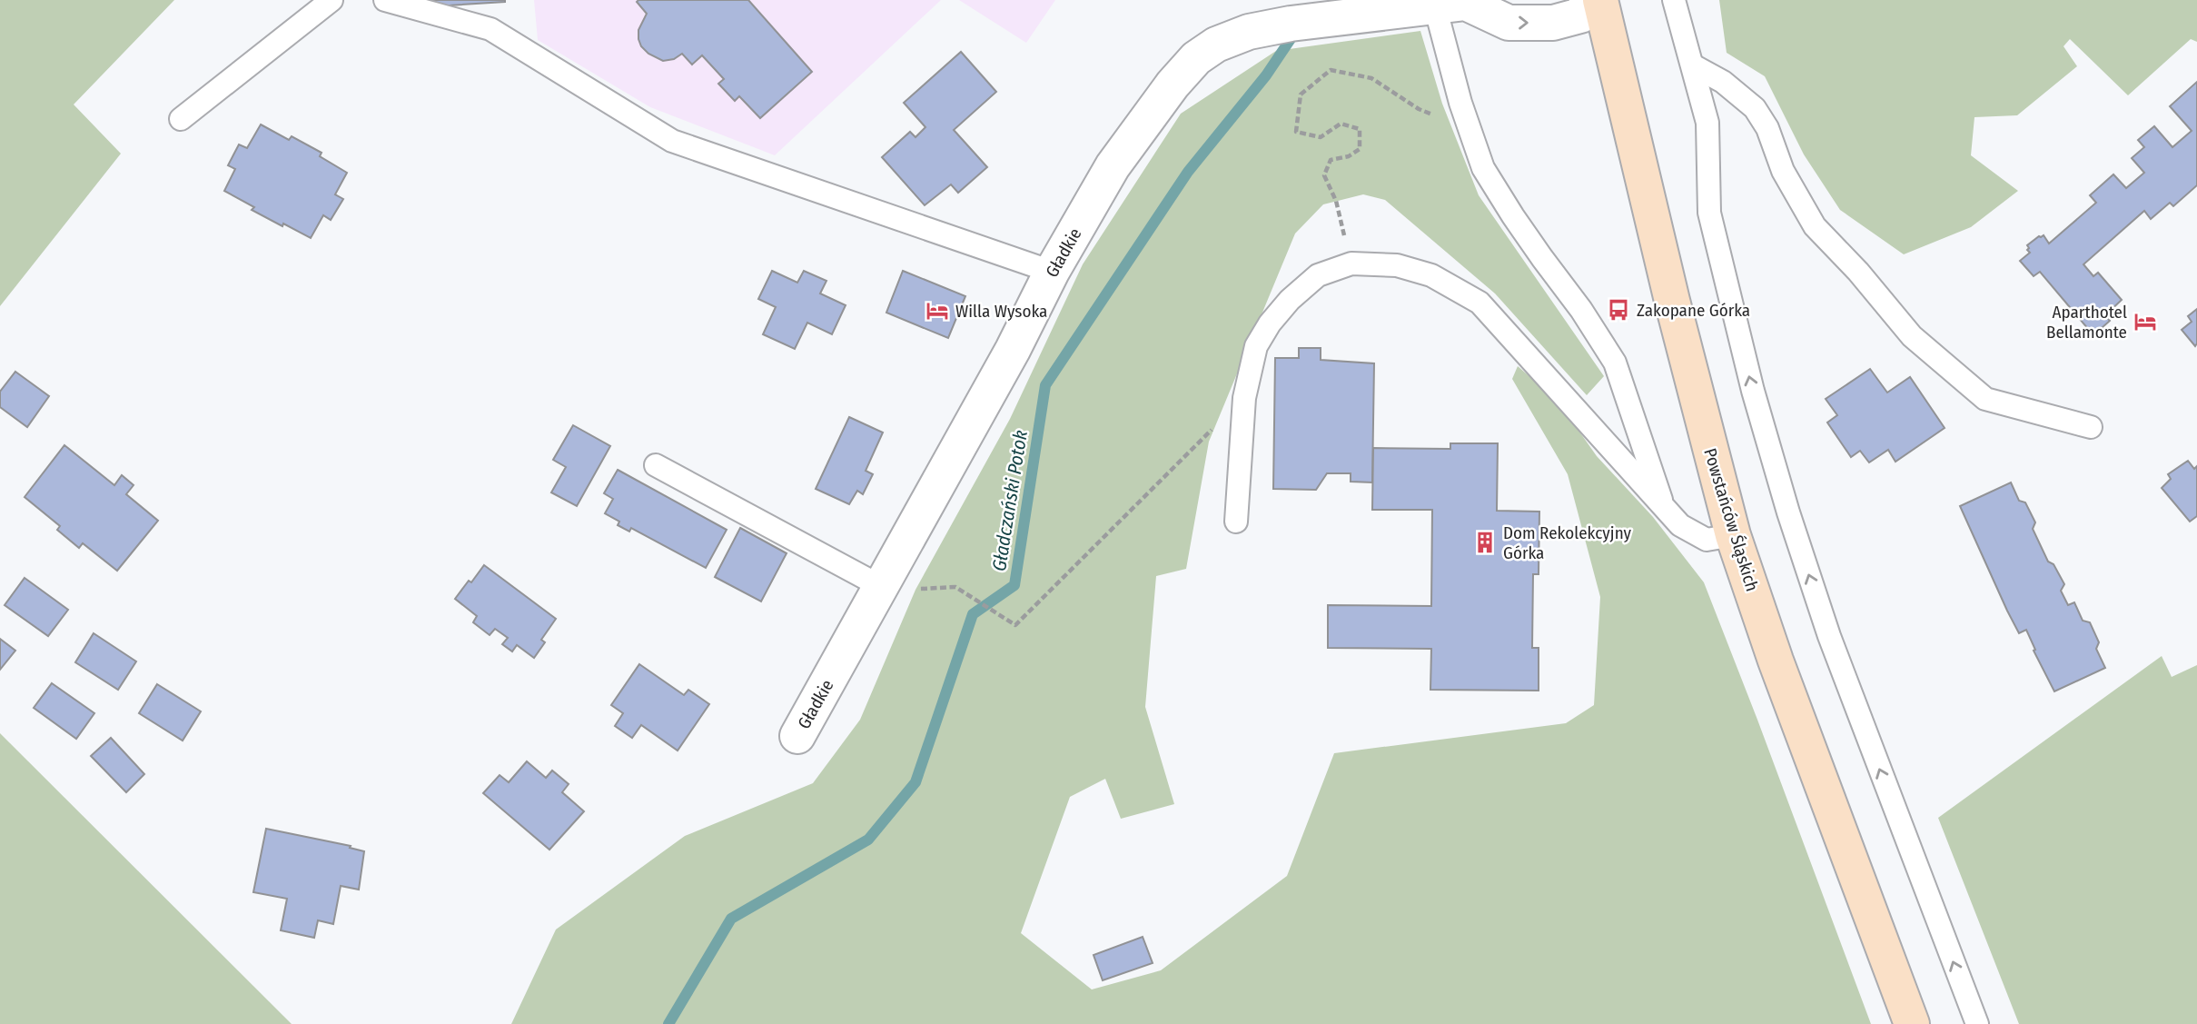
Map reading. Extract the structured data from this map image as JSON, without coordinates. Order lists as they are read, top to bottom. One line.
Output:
{"streets":{"street":["Gładkie","Powstańców Śląskich"]},"water":["Gładczański Potok"],"places":{"bus stop":["Zakopane Górka"],"hotel":["Willa Wysoka","Aparthotel Bellamonte"],"building":["Dom Rekolekcyjny Górka"]}}
